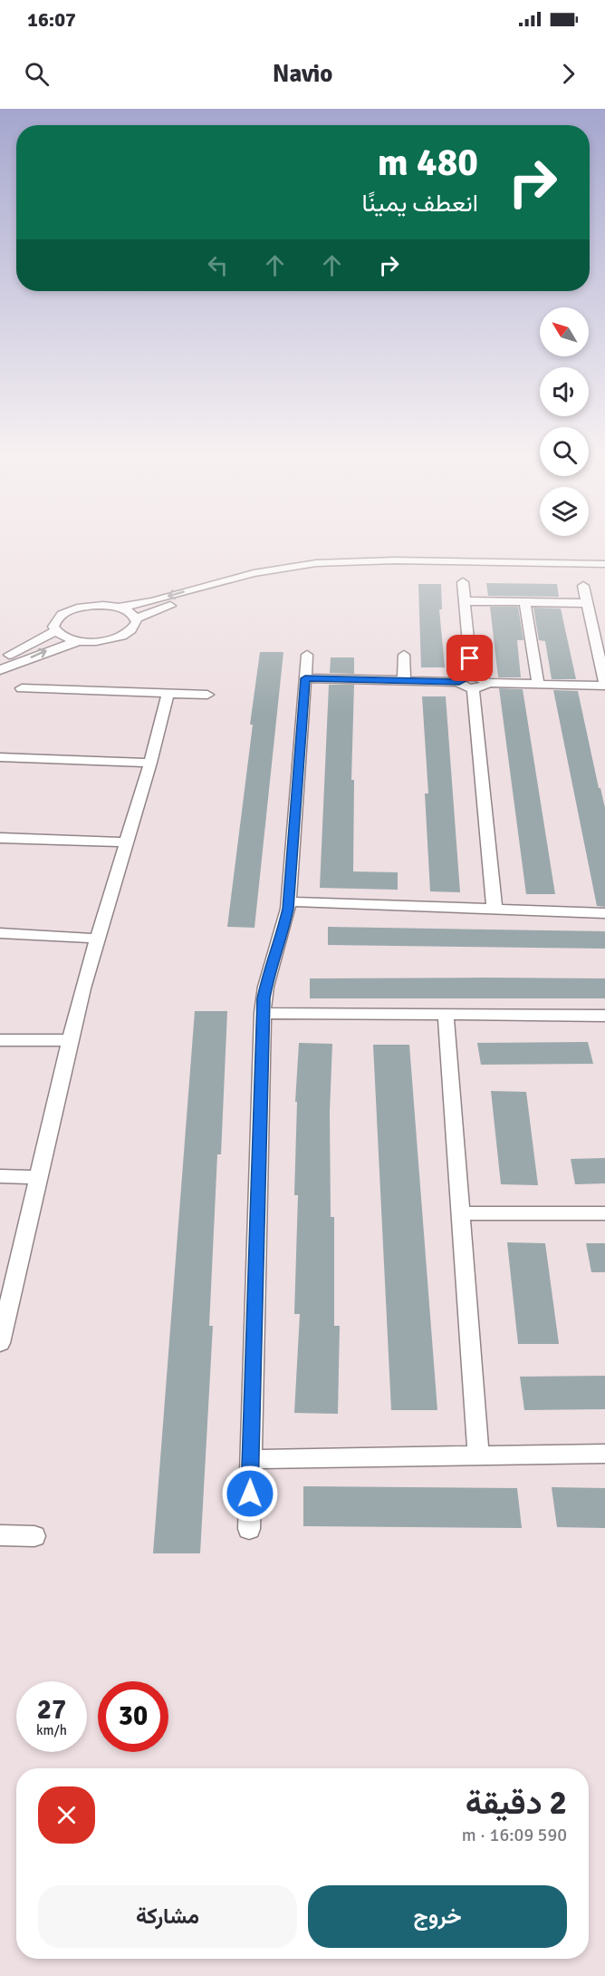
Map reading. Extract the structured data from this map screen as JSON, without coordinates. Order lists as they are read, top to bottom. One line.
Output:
{"north":"top left","page":{"status":"16:07","header":"Navio","turn":["480 m","انعطف يمينًا"],"speed":"27 km/h","limit":"30","heading":["2 دقيقة","590 m · 16:09"],"buttons":["خروج","مشاركة"]}}
